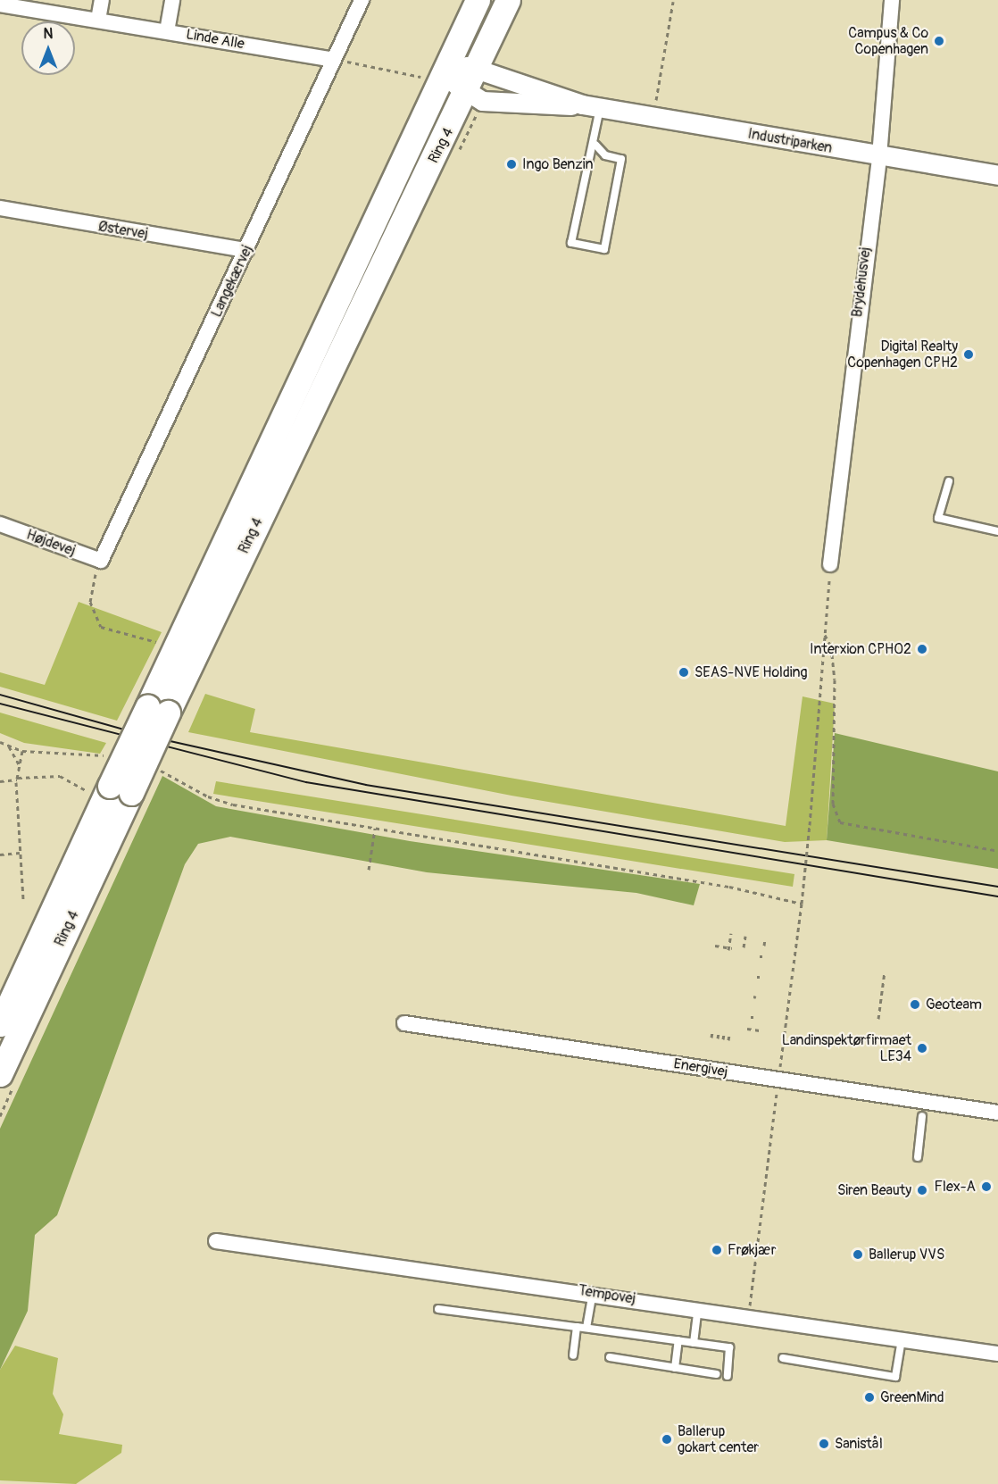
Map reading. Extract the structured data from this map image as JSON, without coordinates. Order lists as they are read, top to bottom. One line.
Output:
{"streets":{"main road":["Ring 4"],"street":["Linde Alle","Industriparken","Østervej","Langekærvej","Brydehusvej","Højdevej","Energivej","Tempovej"]},"crossings":[["Linde Alle","Langekærvej"],["Industriparken","Ring 4"],["Industriparken","Brydehusvej"],["Østervej","Langekærvej"],["Langekærvej","Højdevej"]],"places":["Campus & Co Copenhagen","Ingo Benzin","Digital Realty Copenhagen CPH2","Interxion CPH02","SEAS-NVE Holding","Geoteam","Landinspektørfirmaet LE34","Flex-A","Siren Beauty","Frøkjær","Ballerup VVS","GreenMind","Ballerup gokart center","Sanistål"],"north":"top"}
